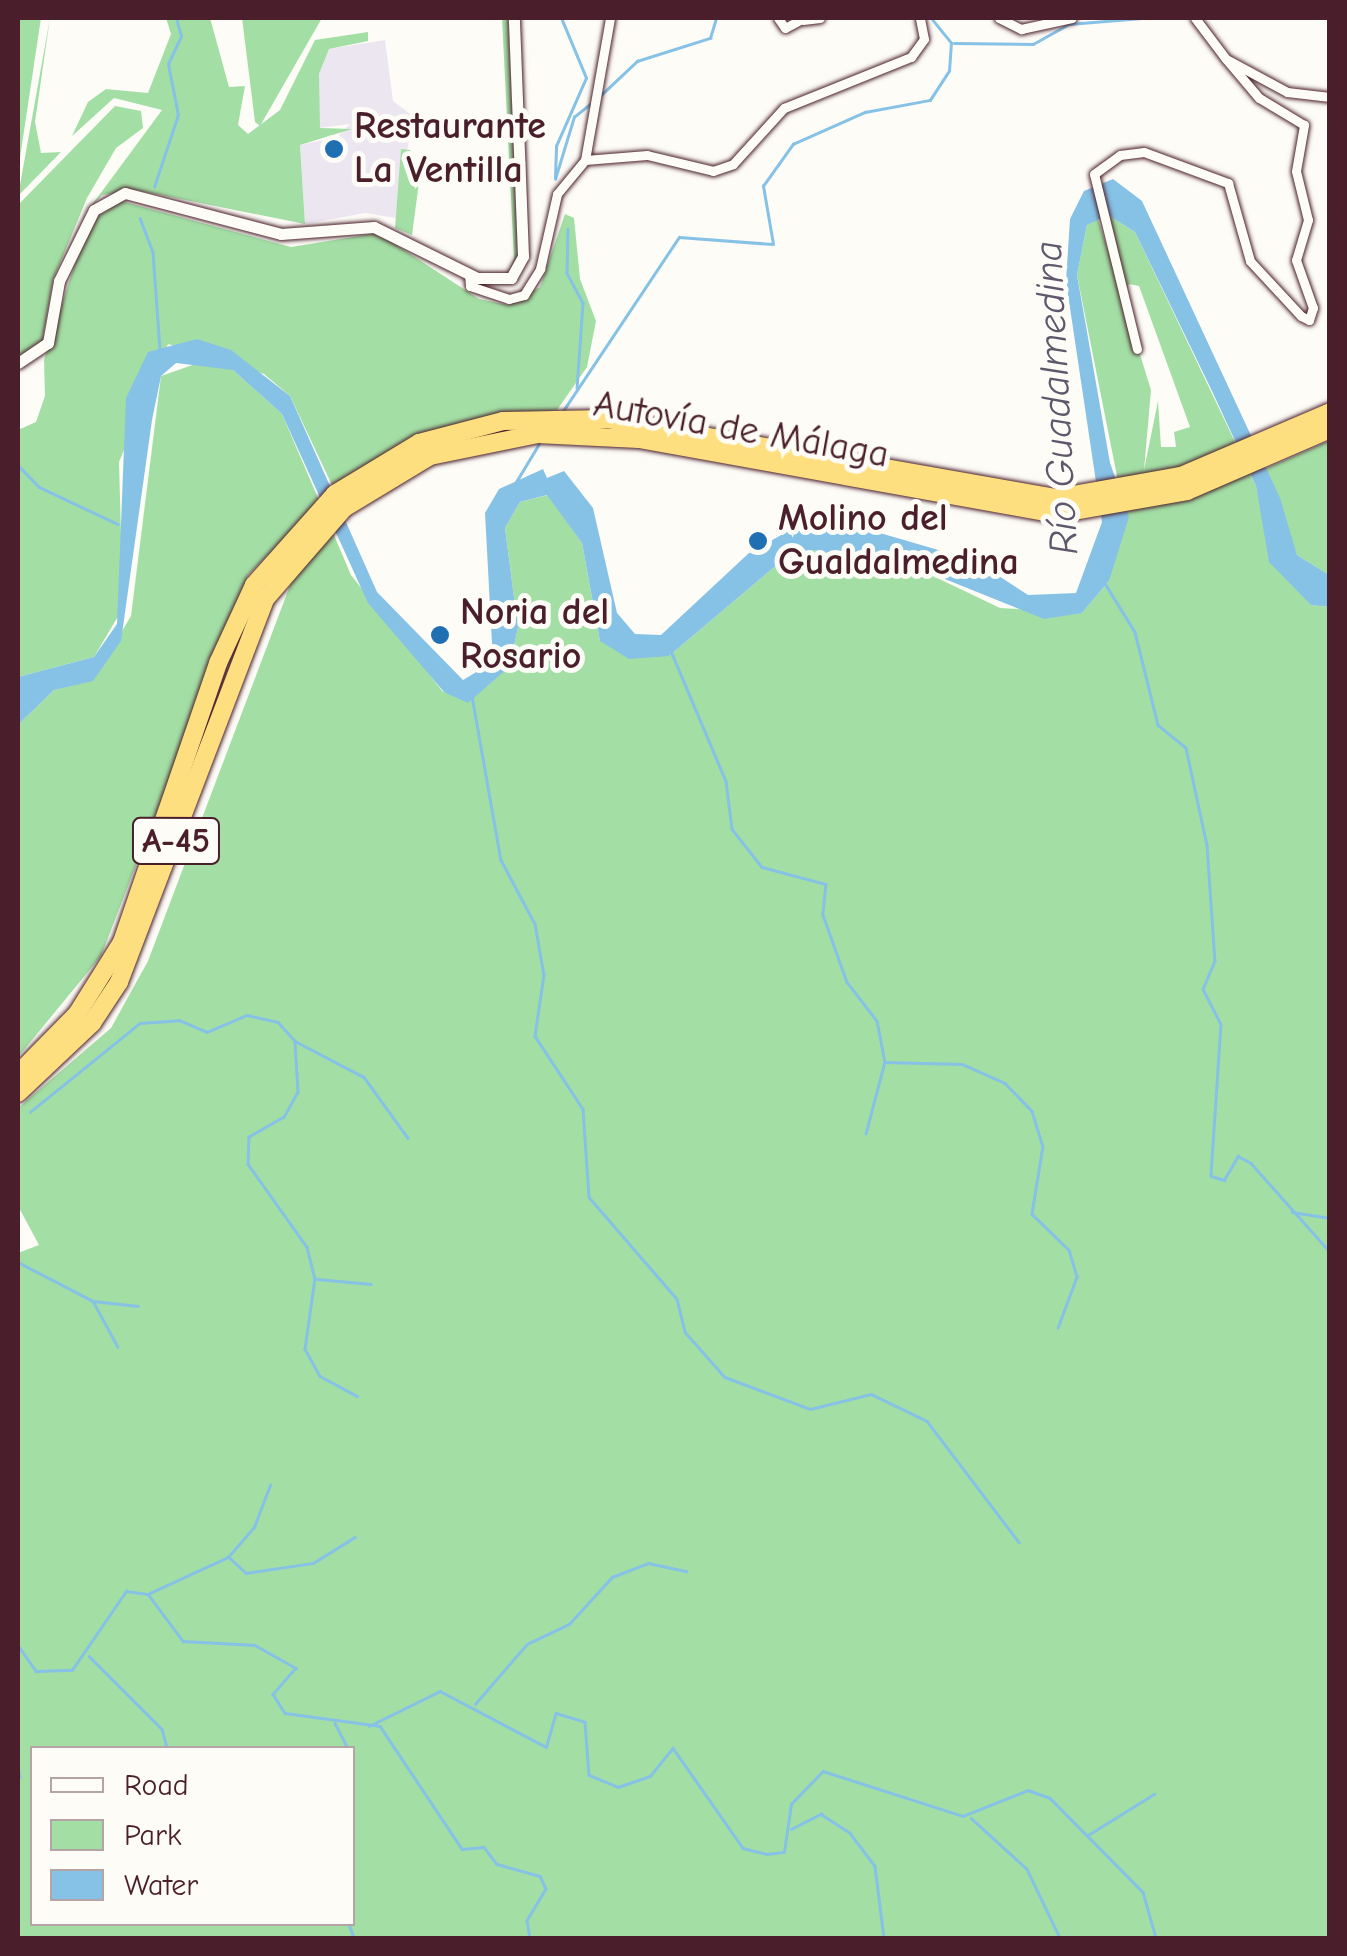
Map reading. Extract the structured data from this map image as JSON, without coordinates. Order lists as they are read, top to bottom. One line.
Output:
{"streets":{"highway":["Autovía de Málaga","A-45"]},"water":["Río Guadalmedina"],"places":["Restaurante La Ventilla","Molino del Gualdalmedina","Noria del Rosario"],"legend":["Road","Park","Water"]}
